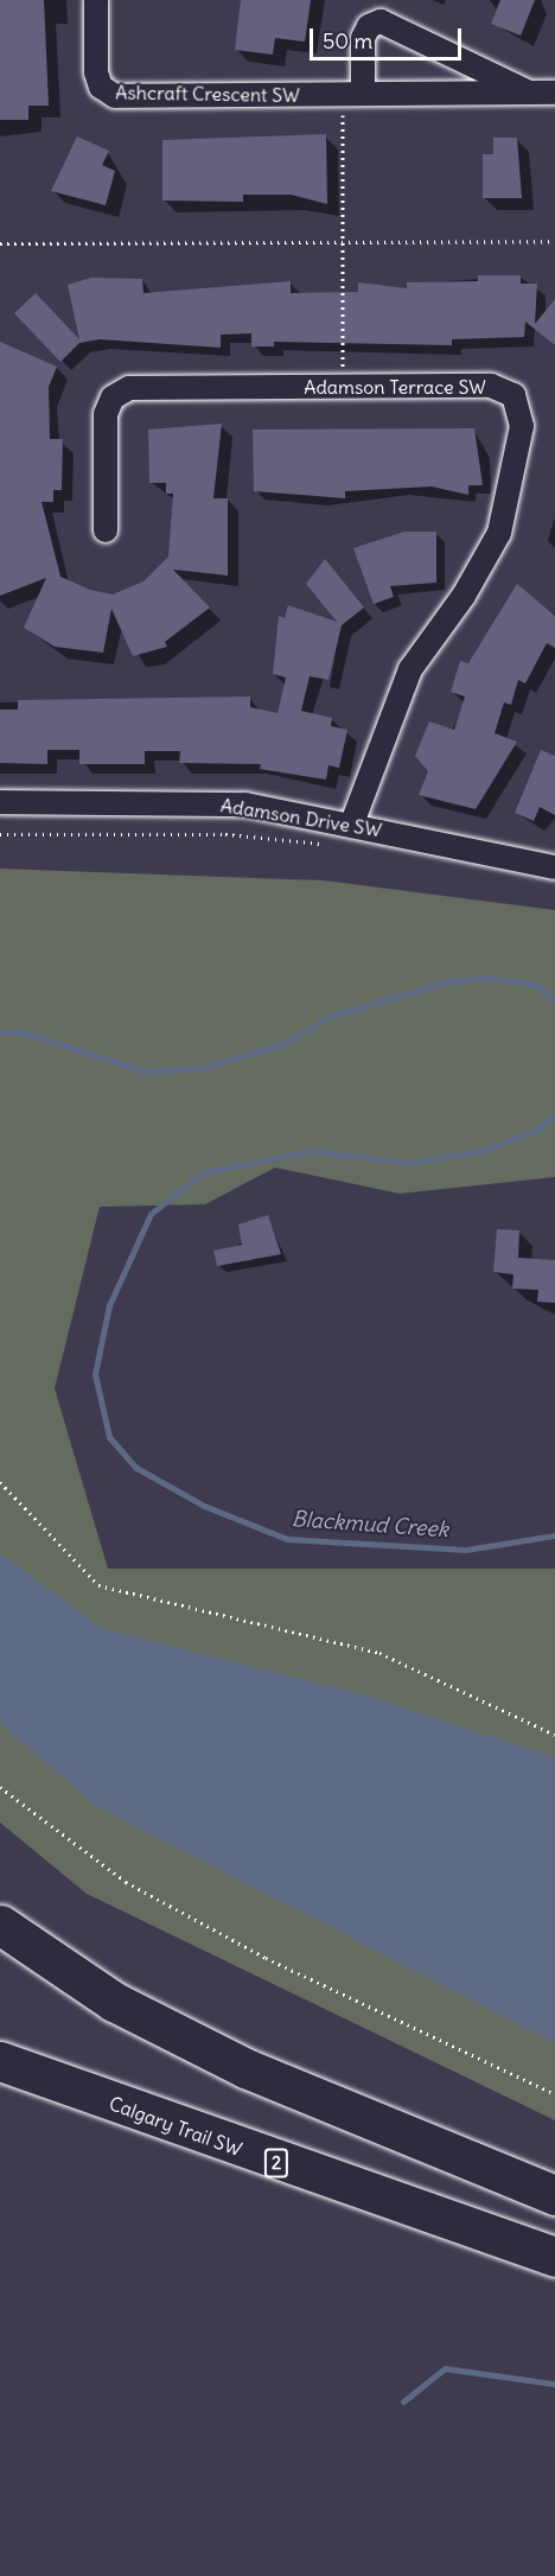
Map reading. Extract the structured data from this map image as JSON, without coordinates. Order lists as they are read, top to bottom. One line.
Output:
{"streets":{"highway":["Calgary Trail SW","2"],"street":["Ashcraft Crescent SW","Adamson Terrace SW","Adamson Drive SW"]},"crossings":[["Adamson Terrace SW","Adamson Drive SW"]],"water":["Blackmud Creek"],"scale_bar":"50 m"}
